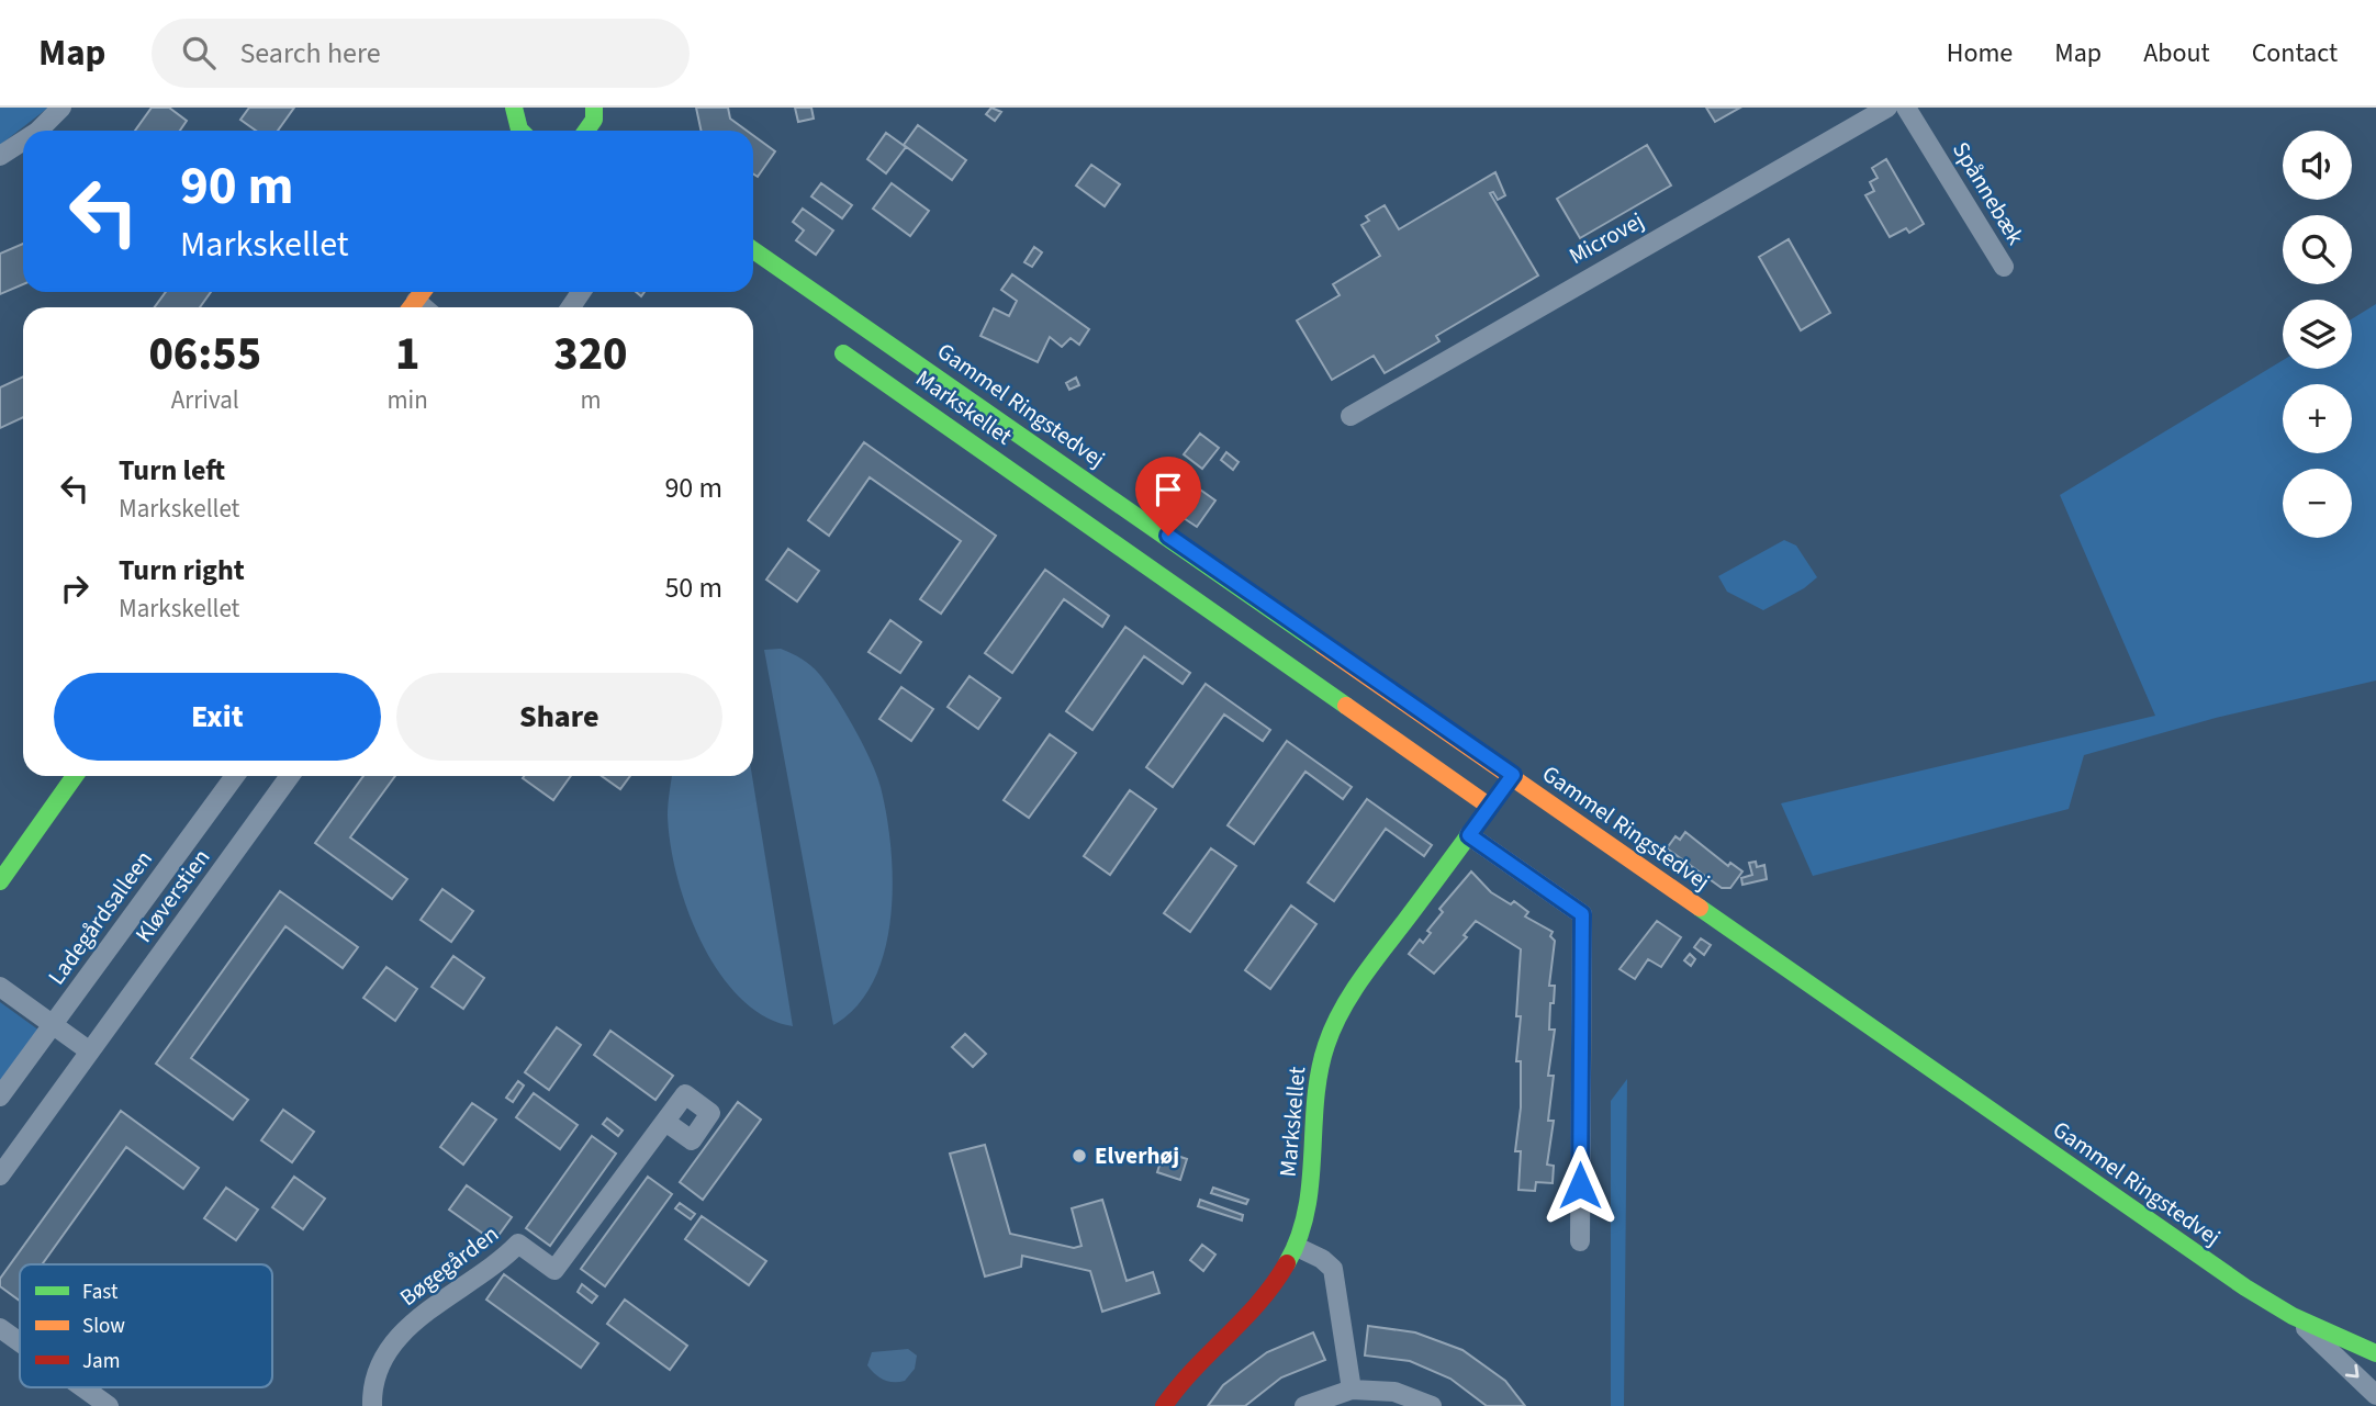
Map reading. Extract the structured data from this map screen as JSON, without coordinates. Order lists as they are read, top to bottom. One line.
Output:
{"streets":{"street":["Spånnebæk","Microvej","Gammel Ringstedvej","Markskellet","Kløverstien","Ladegårdsalleen","Bøgegården"]},"crossings":[["Gammel Ringstedvej","Markskellet"]],"places":["Elverhøj"],"legend":["Fast","Slow","Jam"],"page":{"header":"Map","search":"Search here","nav":["Home","Map","About","Contact"],"map_buttons":["+","−"],"turn":["90 m","Markskellet"],"eta":["06:55","Arrival","1","min","320","m"],"list":[{"name":"Turn left","note":"Markskellet","value":"90 m"},{"name":"Turn right","note":"Markskellet","value":"50 m"}],"buttons":["Exit","Share"]}}
